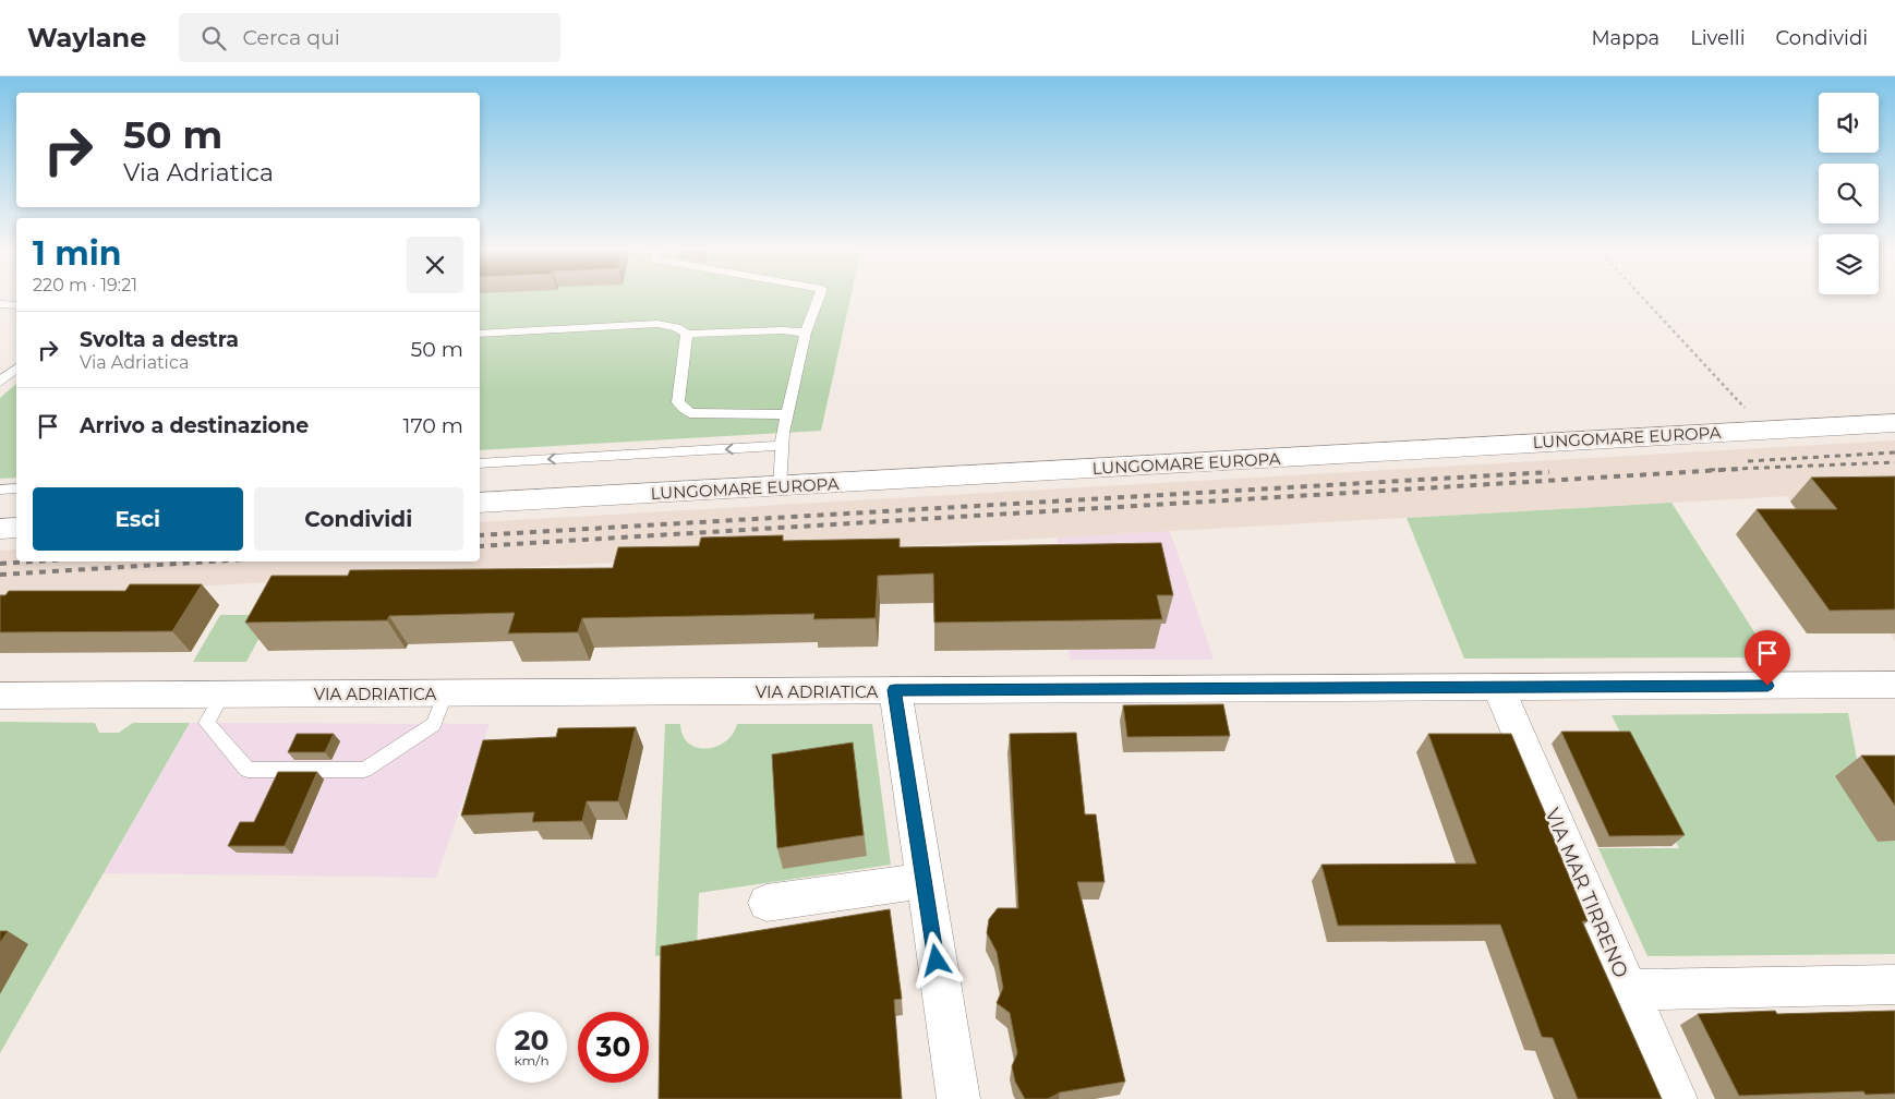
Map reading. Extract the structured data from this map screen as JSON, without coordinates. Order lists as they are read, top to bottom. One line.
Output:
{"streets":{"street":["LUNGOMARE EUROPA","VIA ADRIATICA","VIA MAR TIRRENO"]},"crossings":[["VIA ADRIATICA","VIA MAR TIRRENO"]],"page":{"header":"Waylane","search":"Cerca qui","nav":["Mappa","Livelli","Condividi"],"turn":["50 m","Via Adriatica"],"heading":["1 min","220 m · 19:21"],"list":[{"name":"Svolta a destra","note":"Via Adriatica","value":"50 m"},{"name":"Arrivo a destinazione","value":"170 m"}],"buttons":["Esci","Condividi"],"speed":"20 km/h","limit":"30"}}
